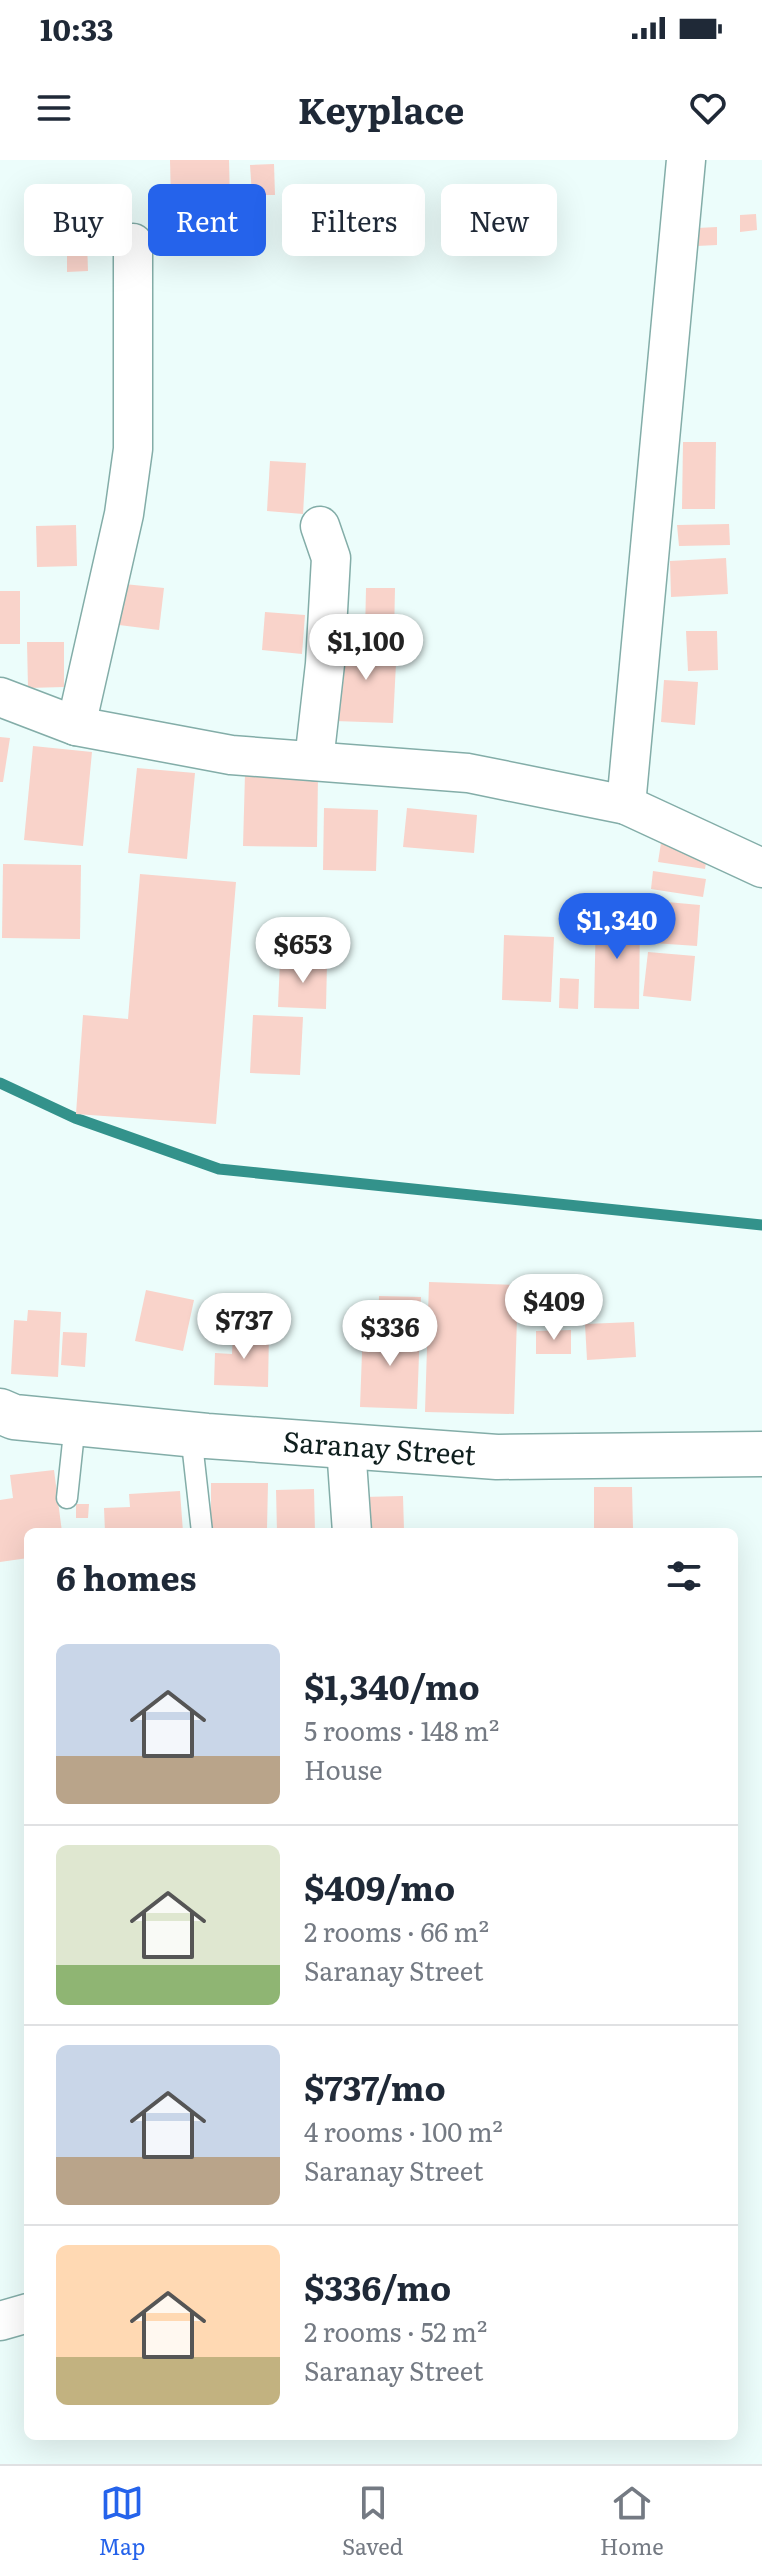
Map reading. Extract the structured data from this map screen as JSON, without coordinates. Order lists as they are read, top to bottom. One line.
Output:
{"streets":{"street":["Saranay Street"]},"page":{"status":"10:33","header":"Keyplace","chip":["Buy","Rent","Filters","New"],"price":["$1,100","$1,340","$653","$409","$737","$336"],"heading":"6 homes","list":[{"name":"$1,340/mo","note":"5 rooms · 148 m² · House"},{"name":"$409/mo","note":"2 rooms · 66 m² · Saranay Street"},{"name":"$737/mo","note":"4 rooms · 100 m² · Saranay Street"},{"name":"$336/mo","note":"2 rooms · 52 m² · Saranay Street"}],"tabs":["Map","Saved","Home"]}}
